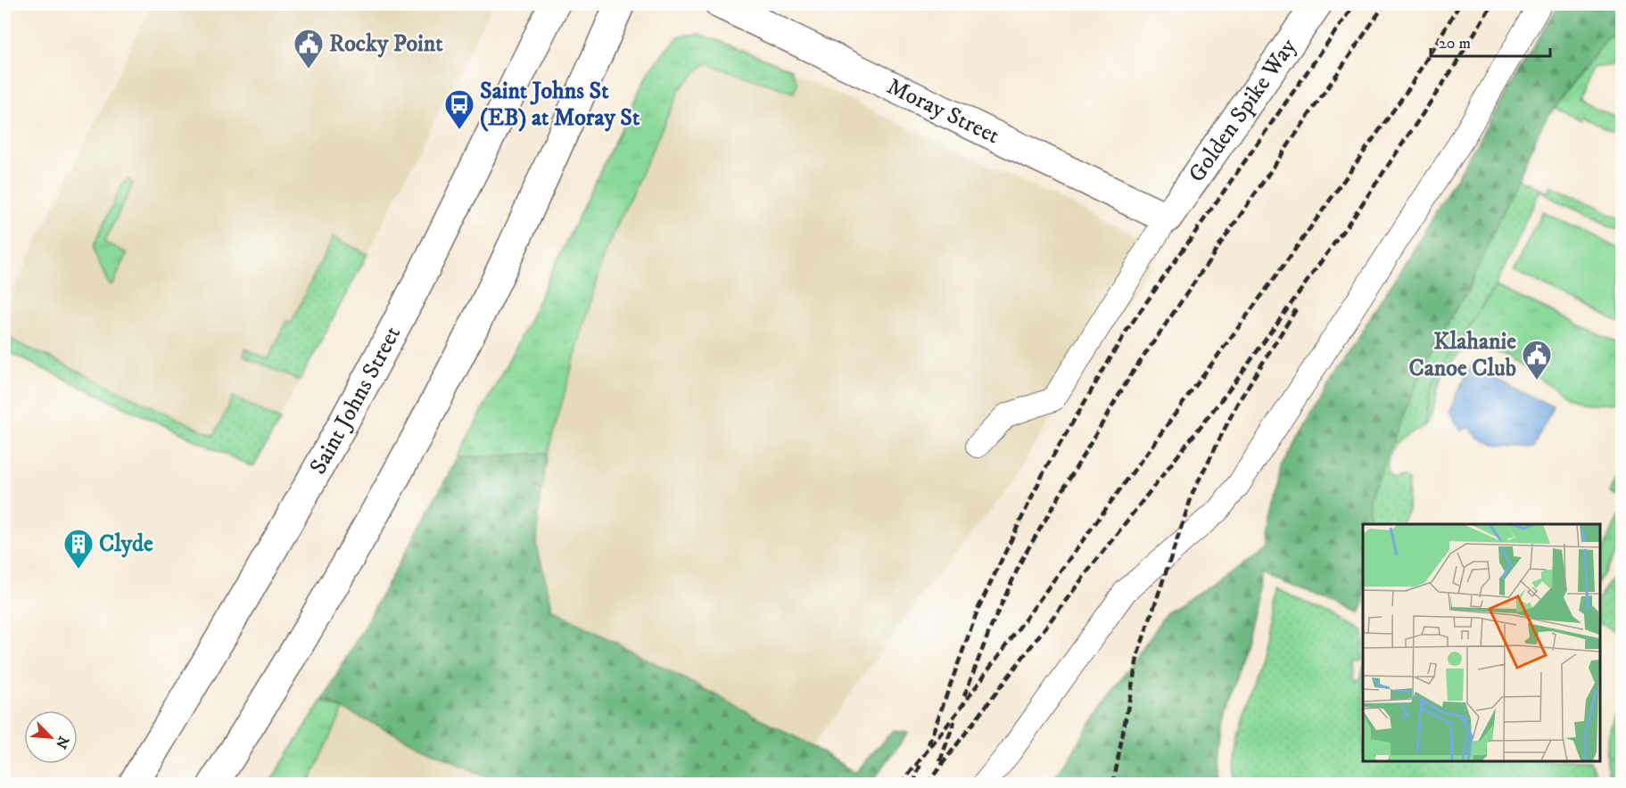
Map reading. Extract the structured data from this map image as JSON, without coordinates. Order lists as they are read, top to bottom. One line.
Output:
{"streets":{"main road":["Moray Street","Golden Spike Way","Saint Johns Street"]},"crossings":[["Moray Street","Golden Spike Way"]],"places":{"public building":["Rocky Point","Klahanie Canoe Club"],"bus stop":["Saint Johns St (EB) at Moray St"],"building":["Clyde"]},"scale_bar":"20 m","north":"bottom right"}
